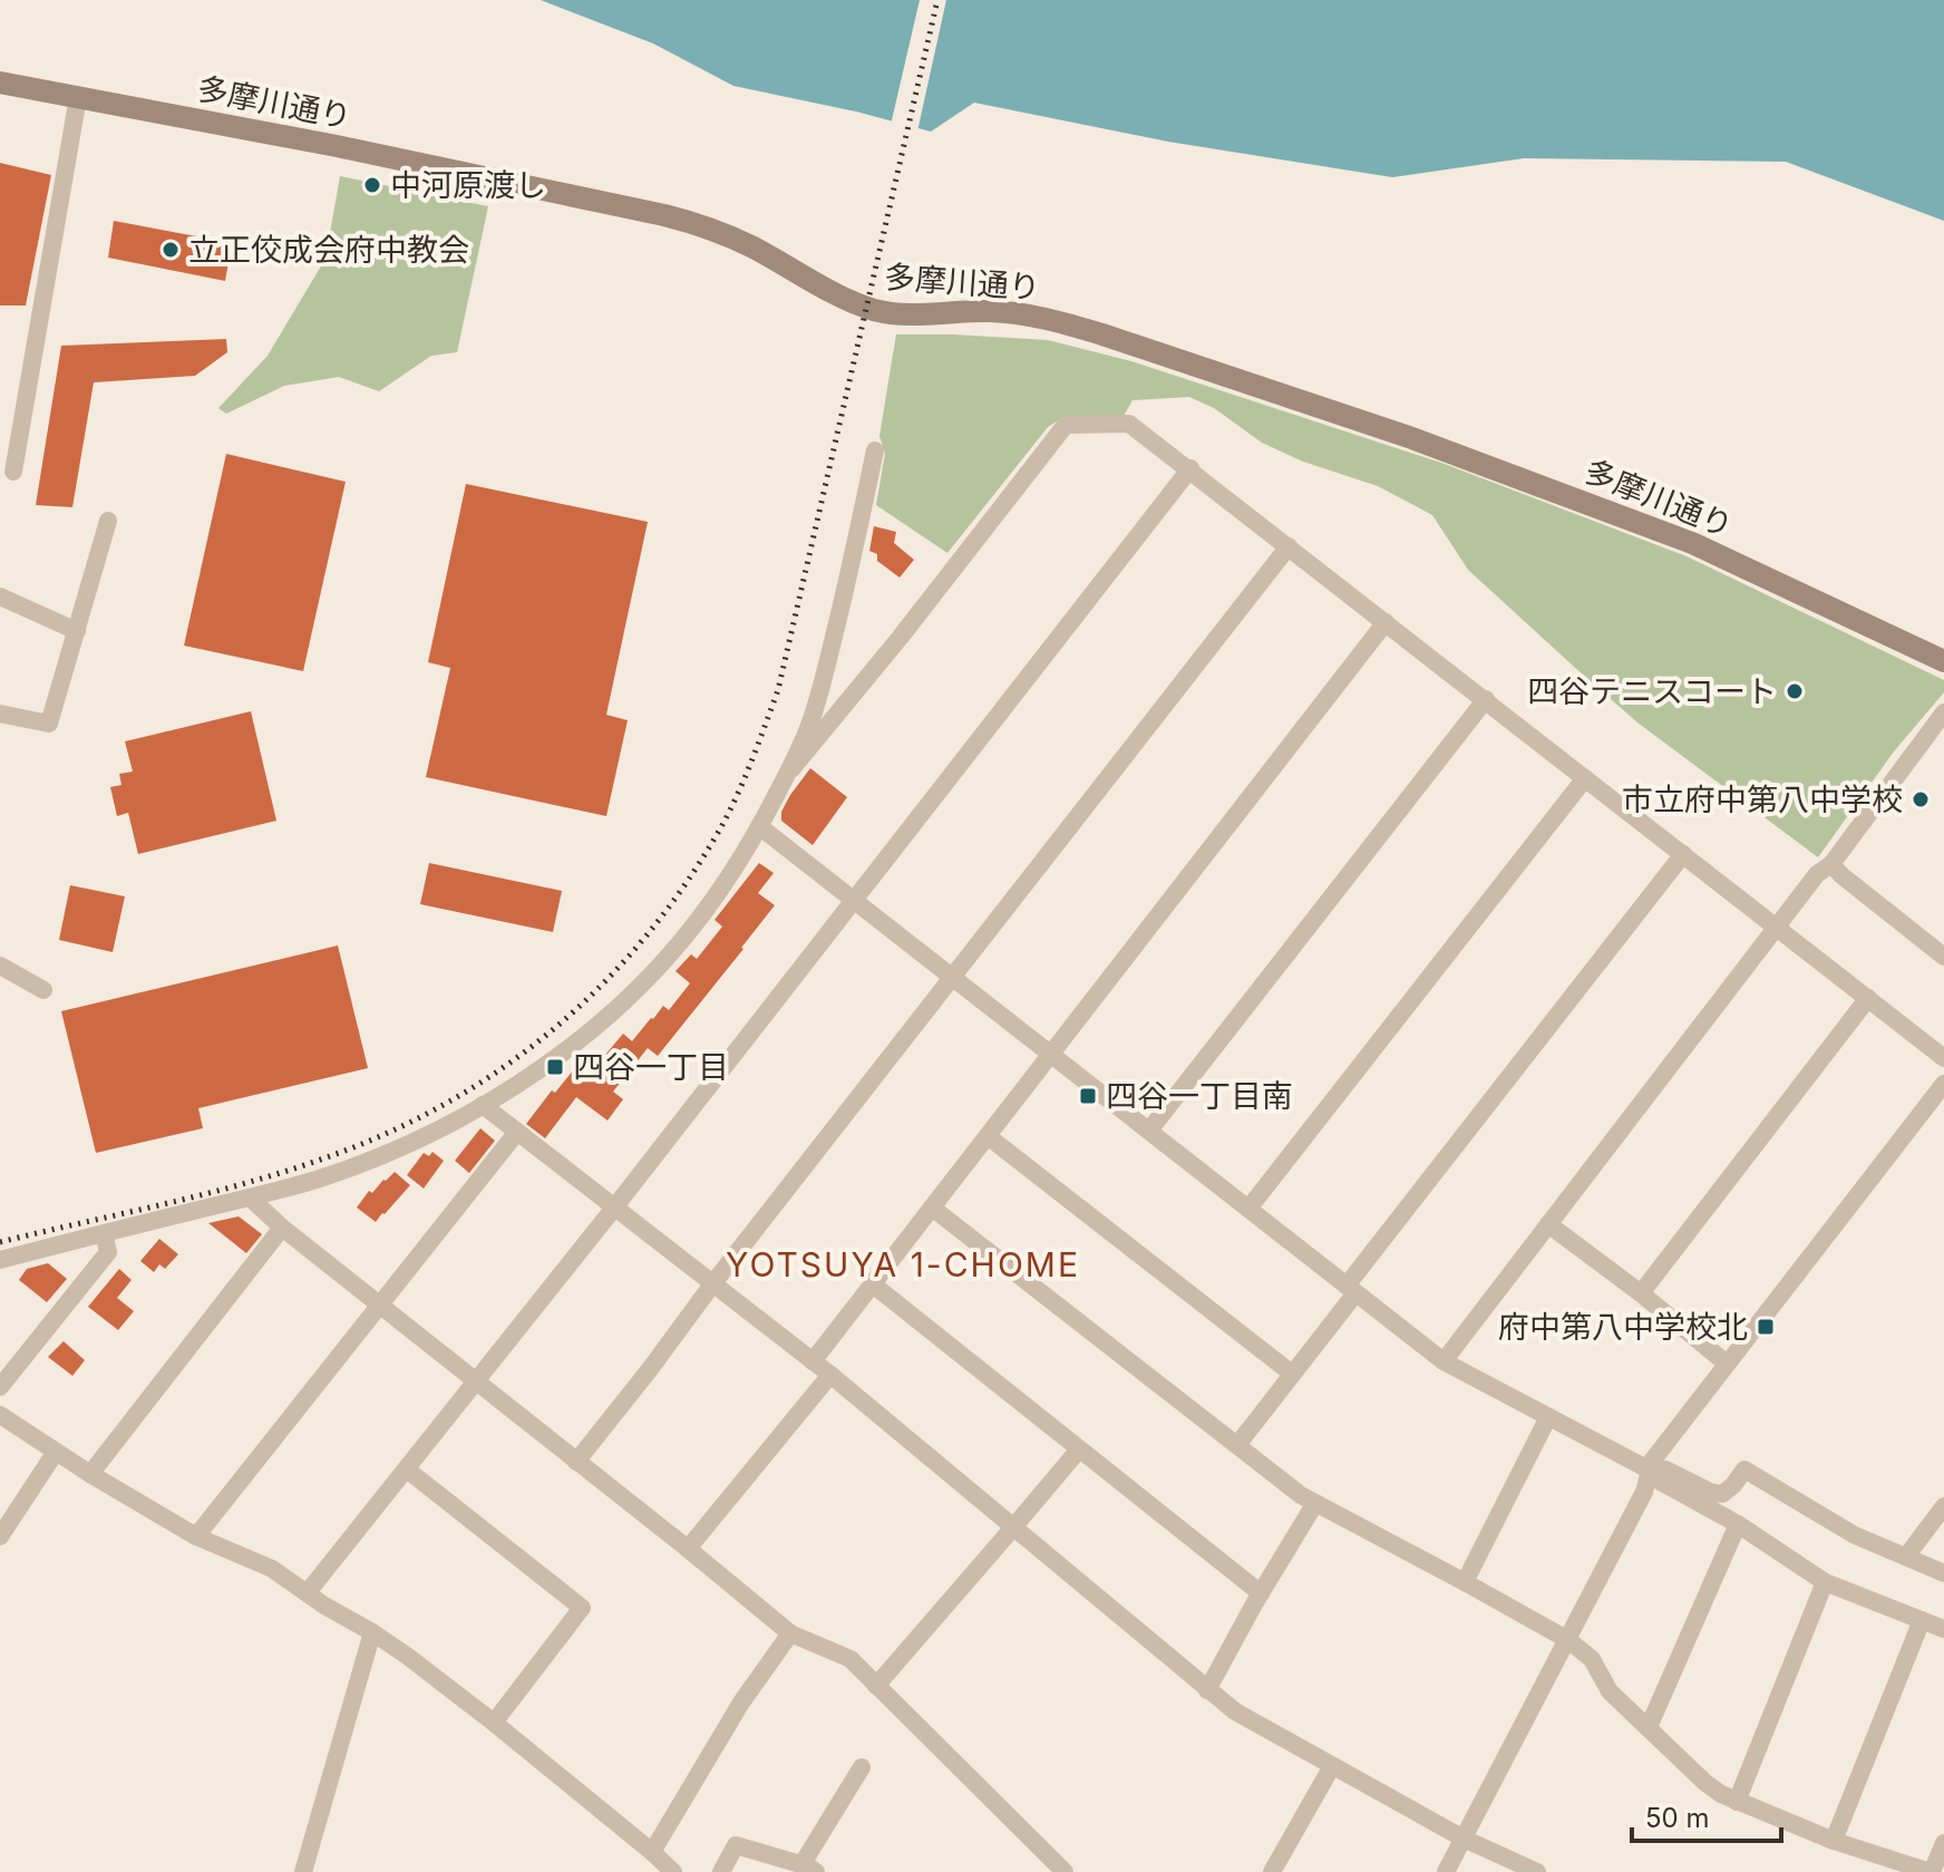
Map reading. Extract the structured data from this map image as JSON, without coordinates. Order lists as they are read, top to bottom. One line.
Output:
{"streets":{"street":["多摩川通り"]},"districts":["YOTSUYA 1-CHOME"],"places":{"other":["中河原渡し","立正佼成会府中教会","四谷テニスコート","市立府中第八中学校"],"transit":["四谷一丁目","四谷一丁目南","府中第八中学校北"]},"scale_bar":"50 m"}
